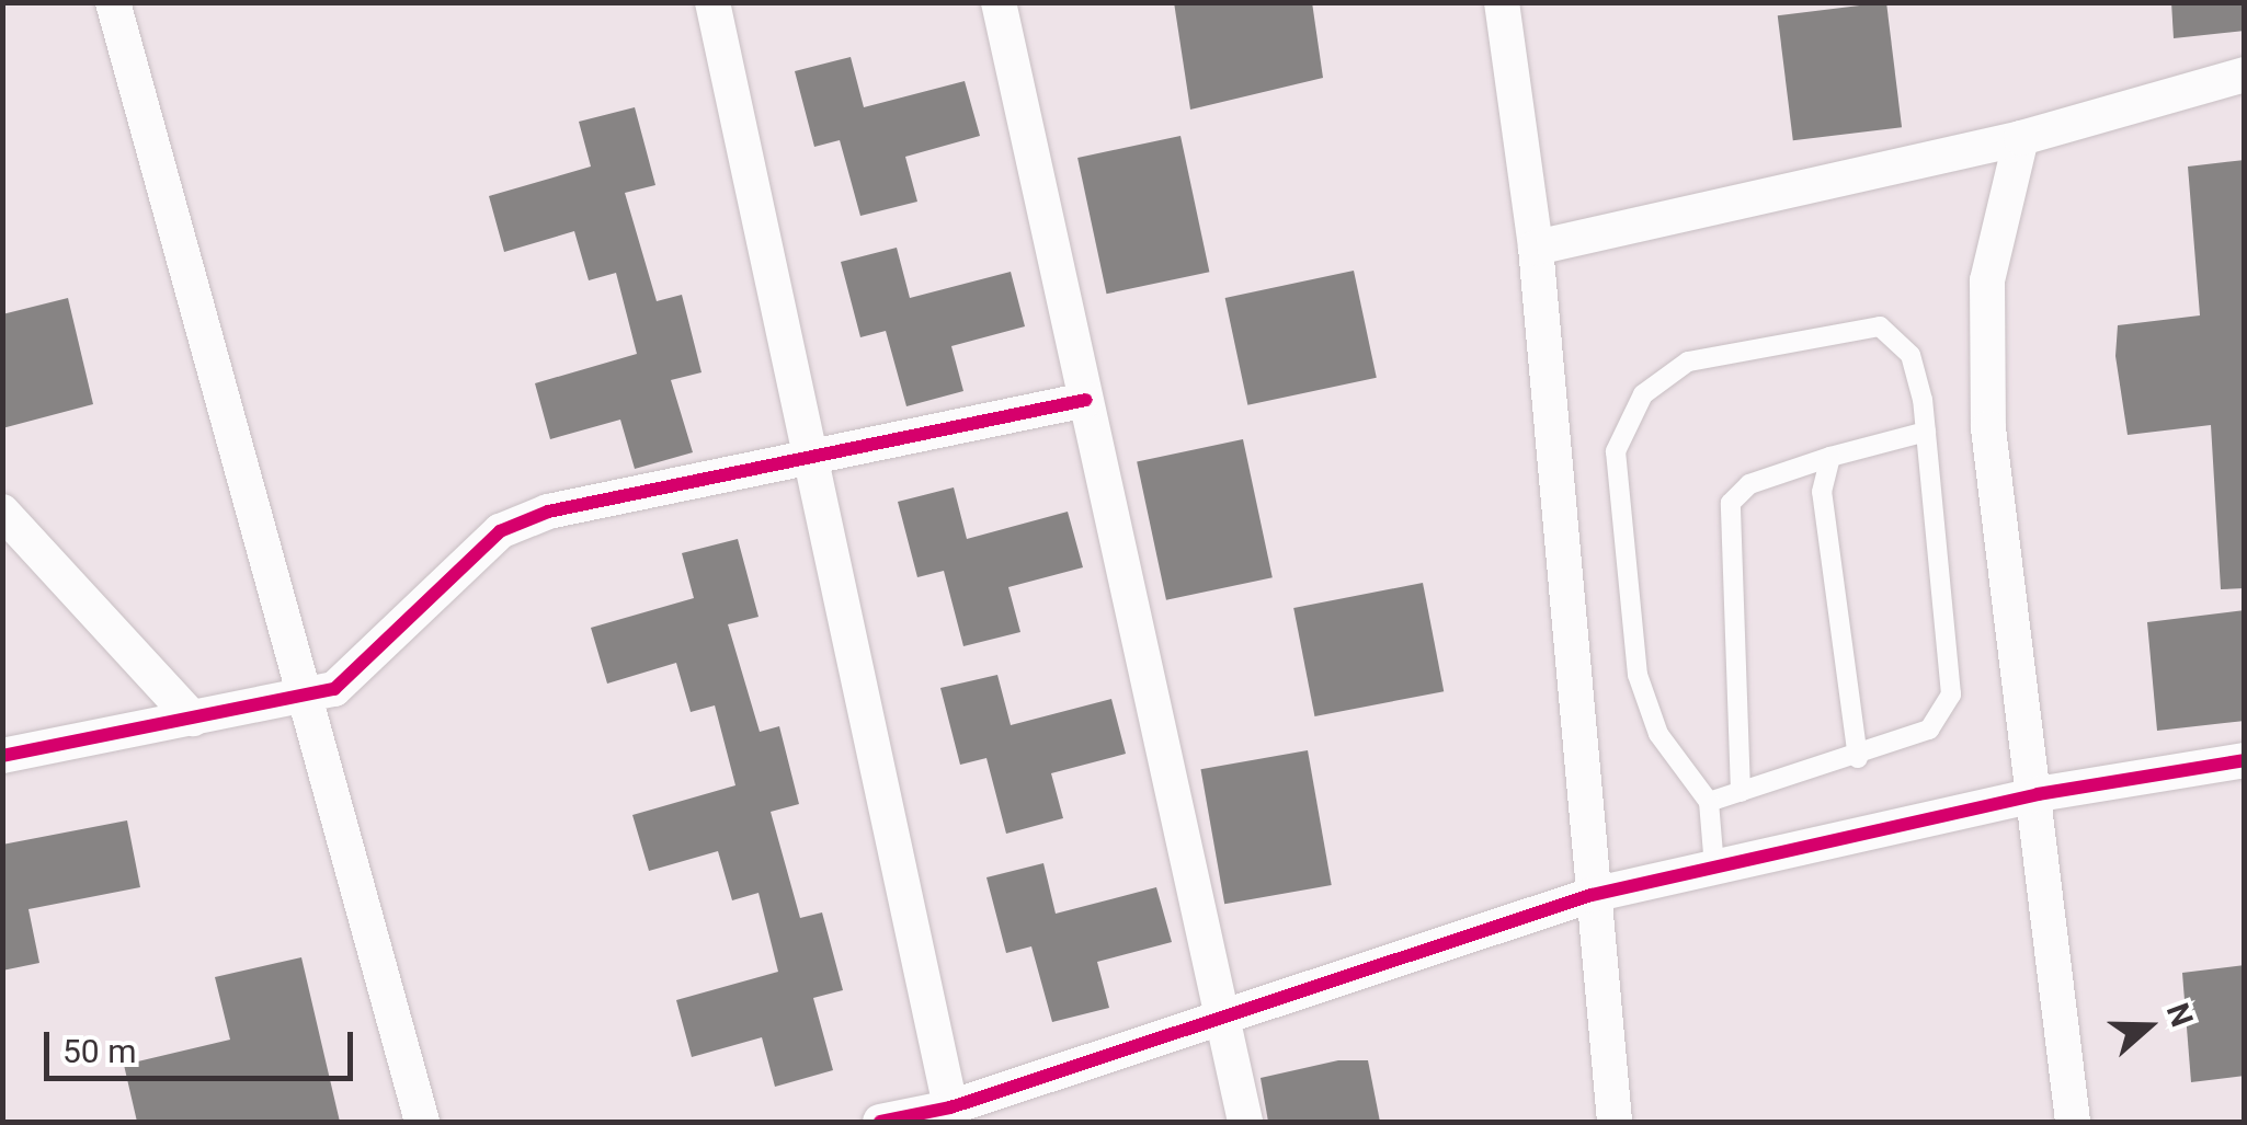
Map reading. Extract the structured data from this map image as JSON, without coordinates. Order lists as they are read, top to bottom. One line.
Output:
{"scale_bar":"50 m","north":"right"}
